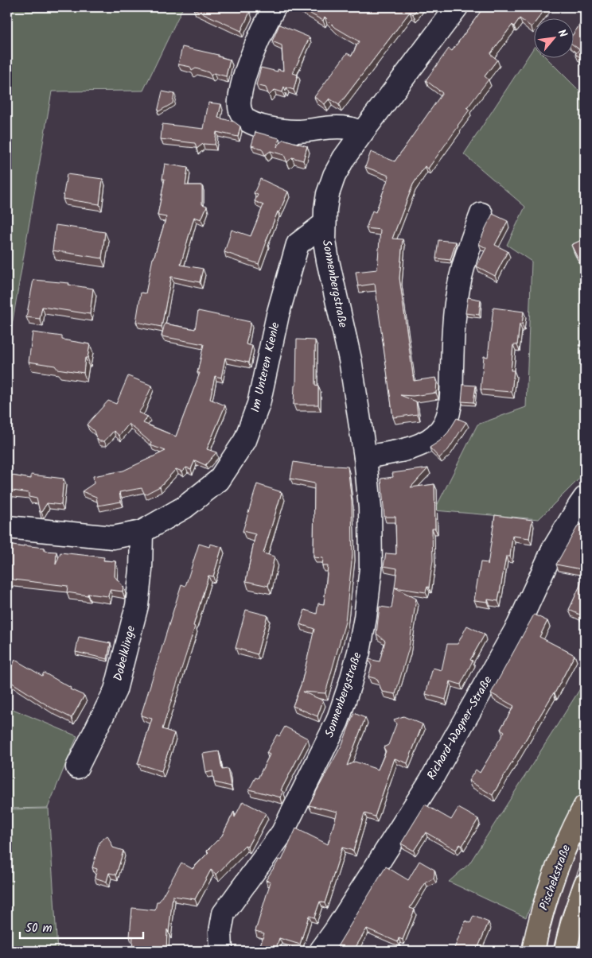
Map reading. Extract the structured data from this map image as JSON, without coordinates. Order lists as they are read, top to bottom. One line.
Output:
{"streets":{"main road":["Pischekstraße"],"street":["Sonnenbergstraße","Im Unteren Kienle","Dobelklinge","Richard-Wagner-Straße"]},"crossings":[["Sonnenbergstraße","Im Unteren Kienle"],["Im Unteren Kienle","Dobelklinge"]],"scale_bar":"50 m","north":"top right"}
